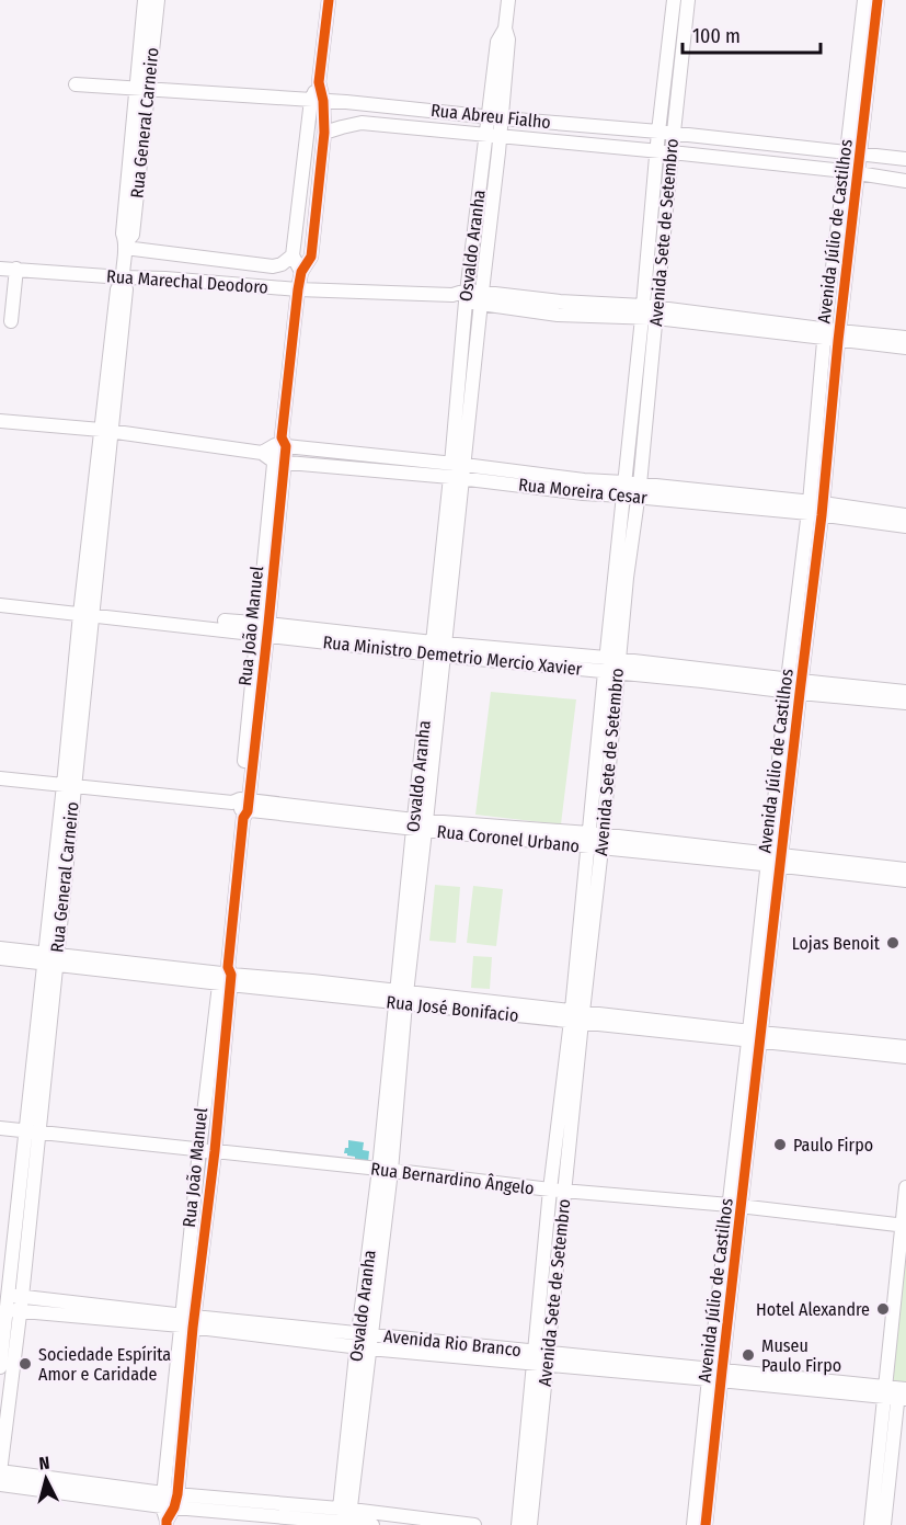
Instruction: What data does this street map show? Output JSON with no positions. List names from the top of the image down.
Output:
{
  "streets": {
    "street": [
      "Rua Abreu Fialho",
      "Rua General Carneiro",
      "Avenida Júlio de Castilhos",
      "Avenida Sete de Setembro",
      "Osvaldo Aranha",
      "Rua Marechal Deodoro",
      "Rua Moreira Cesar",
      "Rua João Manuel",
      "Rua Ministro Demetrio Mercio Xavier",
      "Rua Coronel Urbano",
      "Rua José Bonifacio",
      "Rua Bernardino Ângelo",
      "Avenida Rio Branco"
    ]
  },
  "crossings": [
    ["Rua Abreu Fialho", "Rua General Carneiro"],
    ["Rua Abreu Fialho", "Avenida Júlio de Castilhos"],
    ["Rua Abreu Fialho", "Avenida Sete de Setembro"],
    ["Rua Abreu Fialho", "Osvaldo Aranha"],
    ["Rua Abreu Fialho", "Rua João Manuel"],
    ["Rua General Carneiro", "Rua Marechal Deodoro"],
    ["Rua General Carneiro", "Rua Ministro Demetrio Mercio Xavier"],
    ["Rua General Carneiro", "Rua Coronel Urbano"],
    ["Rua General Carneiro", "Rua José Bonifacio"],
    ["Rua General Carneiro", "Rua Bernardino Ângelo"],
    ["Rua General Carneiro", "Avenida Rio Branco"],
    ["Avenida Júlio de Castilhos", "Rua Marechal Deodoro"],
    ["Avenida Júlio de Castilhos", "Rua Moreira Cesar"],
    ["Avenida Júlio de Castilhos", "Rua Ministro Demetrio Mercio Xavier"],
    ["Avenida Júlio de Castilhos", "Rua Coronel Urbano"],
    ["Avenida Júlio de Castilhos", "Rua José Bonifacio"],
    ["Avenida Júlio de Castilhos", "Rua Bernardino Ângelo"],
    ["Avenida Júlio de Castilhos", "Avenida Rio Branco"],
    ["Avenida Sete de Setembro", "Rua Marechal Deodoro"],
    ["Avenida Sete de Setembro", "Rua Moreira Cesar"],
    ["Avenida Sete de Setembro", "Rua Ministro Demetrio Mercio Xavier"],
    ["Avenida Sete de Setembro", "Rua Coronel Urbano"],
    ["Avenida Sete de Setembro", "Rua José Bonifacio"],
    ["Avenida Sete de Setembro", "Rua Bernardino Ângelo"],
    ["Avenida Sete de Setembro", "Avenida Rio Branco"],
    ["Osvaldo Aranha", "Rua Marechal Deodoro"],
    ["Osvaldo Aranha", "Rua Moreira Cesar"],
    ["Osvaldo Aranha", "Rua Ministro Demetrio Mercio Xavier"],
    ["Osvaldo Aranha", "Rua Coronel Urbano"],
    ["Osvaldo Aranha", "Rua José Bonifacio"],
    ["Osvaldo Aranha", "Rua Bernardino Ângelo"],
    ["Osvaldo Aranha", "Avenida Rio Branco"],
    ["Rua Marechal Deodoro", "Rua João Manuel"],
    ["Rua Moreira Cesar", "Rua João Manuel"],
    ["Rua João Manuel", "Rua Ministro Demetrio Mercio Xavier"],
    ["Rua João Manuel", "Rua Coronel Urbano"],
    ["Rua João Manuel", "Rua José Bonifacio"],
    ["Rua João Manuel", "Rua Bernardino Ângelo"],
    ["Rua João Manuel", "Avenida Rio Branco"]
  ],
  "places": [
    "Lojas Benoit",
    "Paulo Firpo",
    "Hotel Alexandre",
    "Museu Paulo Firpo",
    "Sociedade Espírita Amor e Caridade"
  ],
  "scale_bar": "100 m",
  "north": "top"
}
